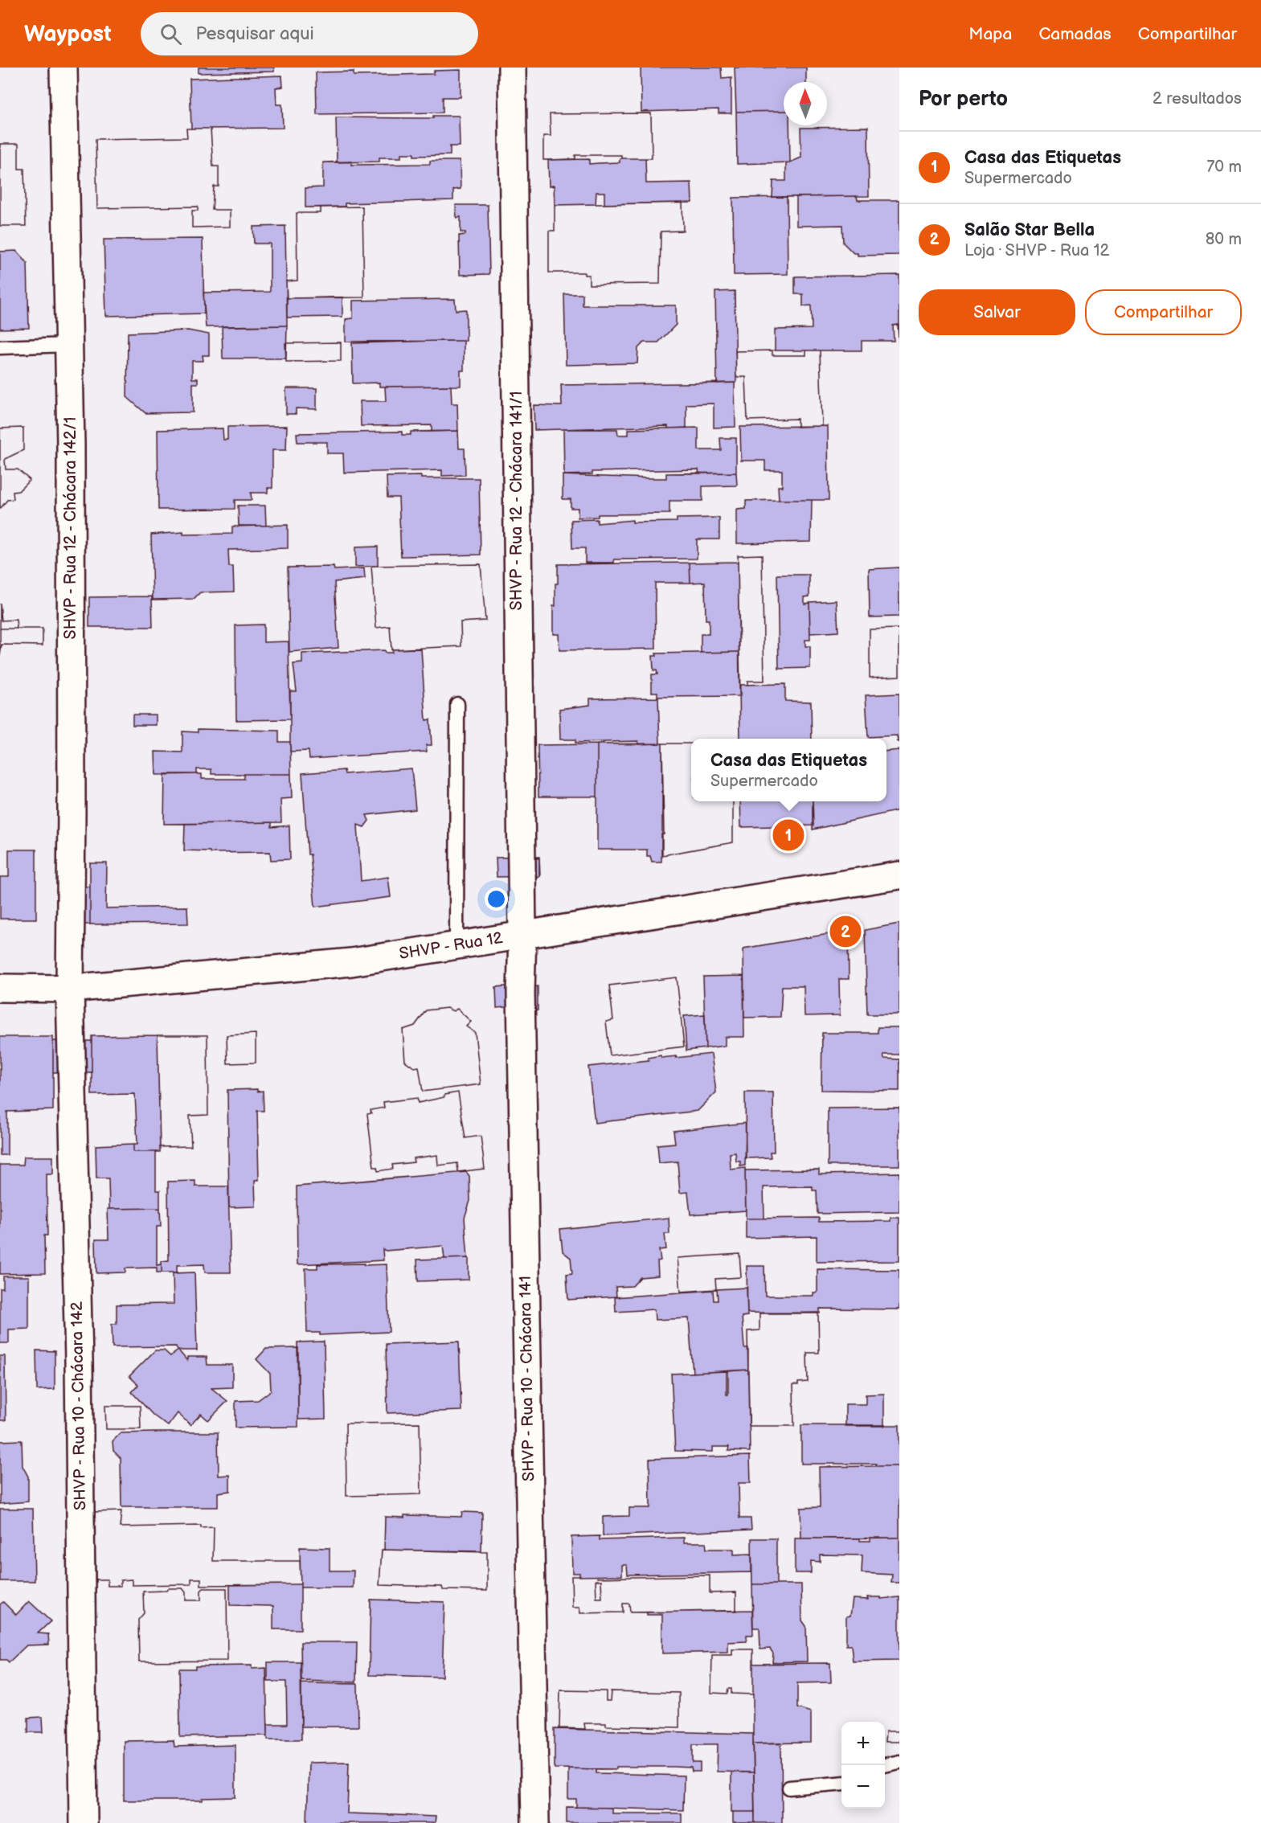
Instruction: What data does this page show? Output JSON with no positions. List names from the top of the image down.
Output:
{
  "streets": {
    "street": [
      "SHVP - Rua 12 - Chácara 141/1",
      "SHVP - Rua 12 - Chácara 142/1",
      "SHVP - Rua 12",
      "SHVP - Rua 10 - Chácara 141",
      "SHVP - Rua 10 - Chácara 142"
    ]
  },
  "crossings": [
    ["SHVP - Rua 12 - Chácara 141/1", "SHVP - Rua 12"],
    ["SHVP - Rua 12 - Chácara 141/1", "SHVP - Rua 10 - Chácara 141"],
    ["SHVP - Rua 12 - Chácara 142/1", "SHVP - Rua 12"],
    ["SHVP - Rua 12 - Chácara 142/1", "SHVP - Rua 10 - Chácara 142"],
    ["SHVP - Rua 12", "SHVP - Rua 10 - Chácara 141"],
    ["SHVP - Rua 12", "SHVP - Rua 10 - Chácara 142"]
  ],
  "north": "top",
  "page": {
    "header": "Waypost",
    "search": "Pesquisar aqui",
    "nav": ["Mapa", "Camadas", "Compartilhar"],
    "heading": ["Por perto", "2 resultados"],
    "list": [
      {
        "mark": "1",
        "name": "Casa das Etiquetas",
        "note": "Supermercado",
        "value": "70 m"
      },
      {
        "mark": "2",
        "name": "Salão Star Bella",
        "note": "Loja · SHVP - Rua 12",
        "value": "80 m"
      }
    ],
    "buttons": ["Salvar", "Compartilhar"],
    "popup": ["Casa das Etiquetas", "Supermercado"],
    "pins": ["1", "2"],
    "map_buttons": ["+", "−"]
  }
}
